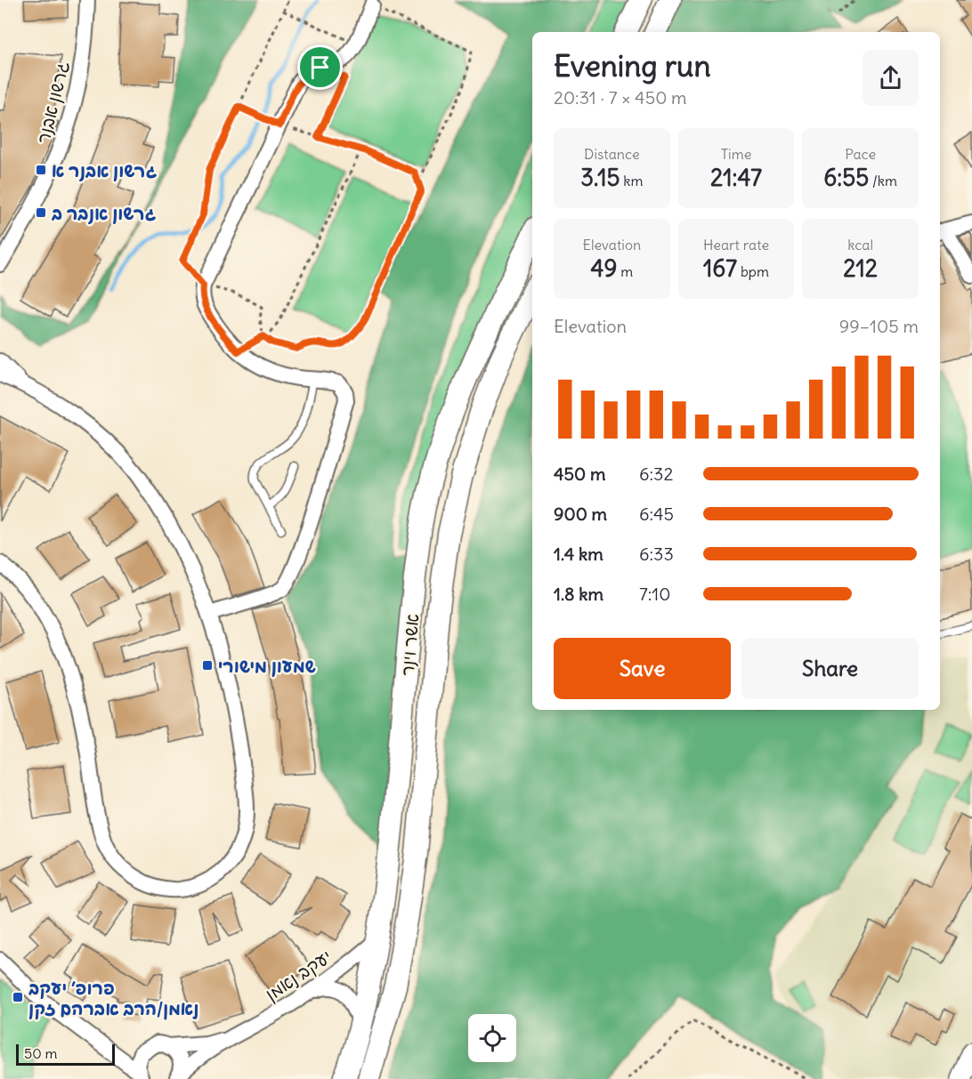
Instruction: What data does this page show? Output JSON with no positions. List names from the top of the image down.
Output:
{
  "streets": {
    "main road": ["אשר וינר"],
    "street": ["גרשון אבנר", "יעקב נאמן"]
  },
  "crossings": [
    ["אשר וינר", "יעקב נאמן"]
  ],
  "places": {
    "transit": [
      "גרשון אבנר א",
      "גרשון אנבר ב",
      "שמעון מישורי",
      "פרופ׳ יעקב נאמן/הרב אברהם זקן"
    ]
  },
  "scale_bar": "50 m",
  "page": {
    "heading": ["Evening run", "20:31 · 7 × 450 m"],
    "stats": [
      ["Distance", "3.15 km"],
      ["Time", "21:47"],
      ["Pace", "6:55 /km"],
      ["Elevation", "49 m"],
      ["Heart rate", "167 bpm"],
      ["kcal", "212"]
    ],
    "chart": ["Elevation", "99–105 m"],
    "list": [
      {
        "name": "450 m",
        "note": "6:32"
      },
      {
        "name": "900 m",
        "note": "6:45"
      },
      {
        "name": "1.4 km",
        "note": "6:33"
      },
      {
        "name": "1.8 km",
        "note": "7:10"
      }
    ],
    "buttons": ["Save", "Share"],
    "scale": "50 m"
  }
}
